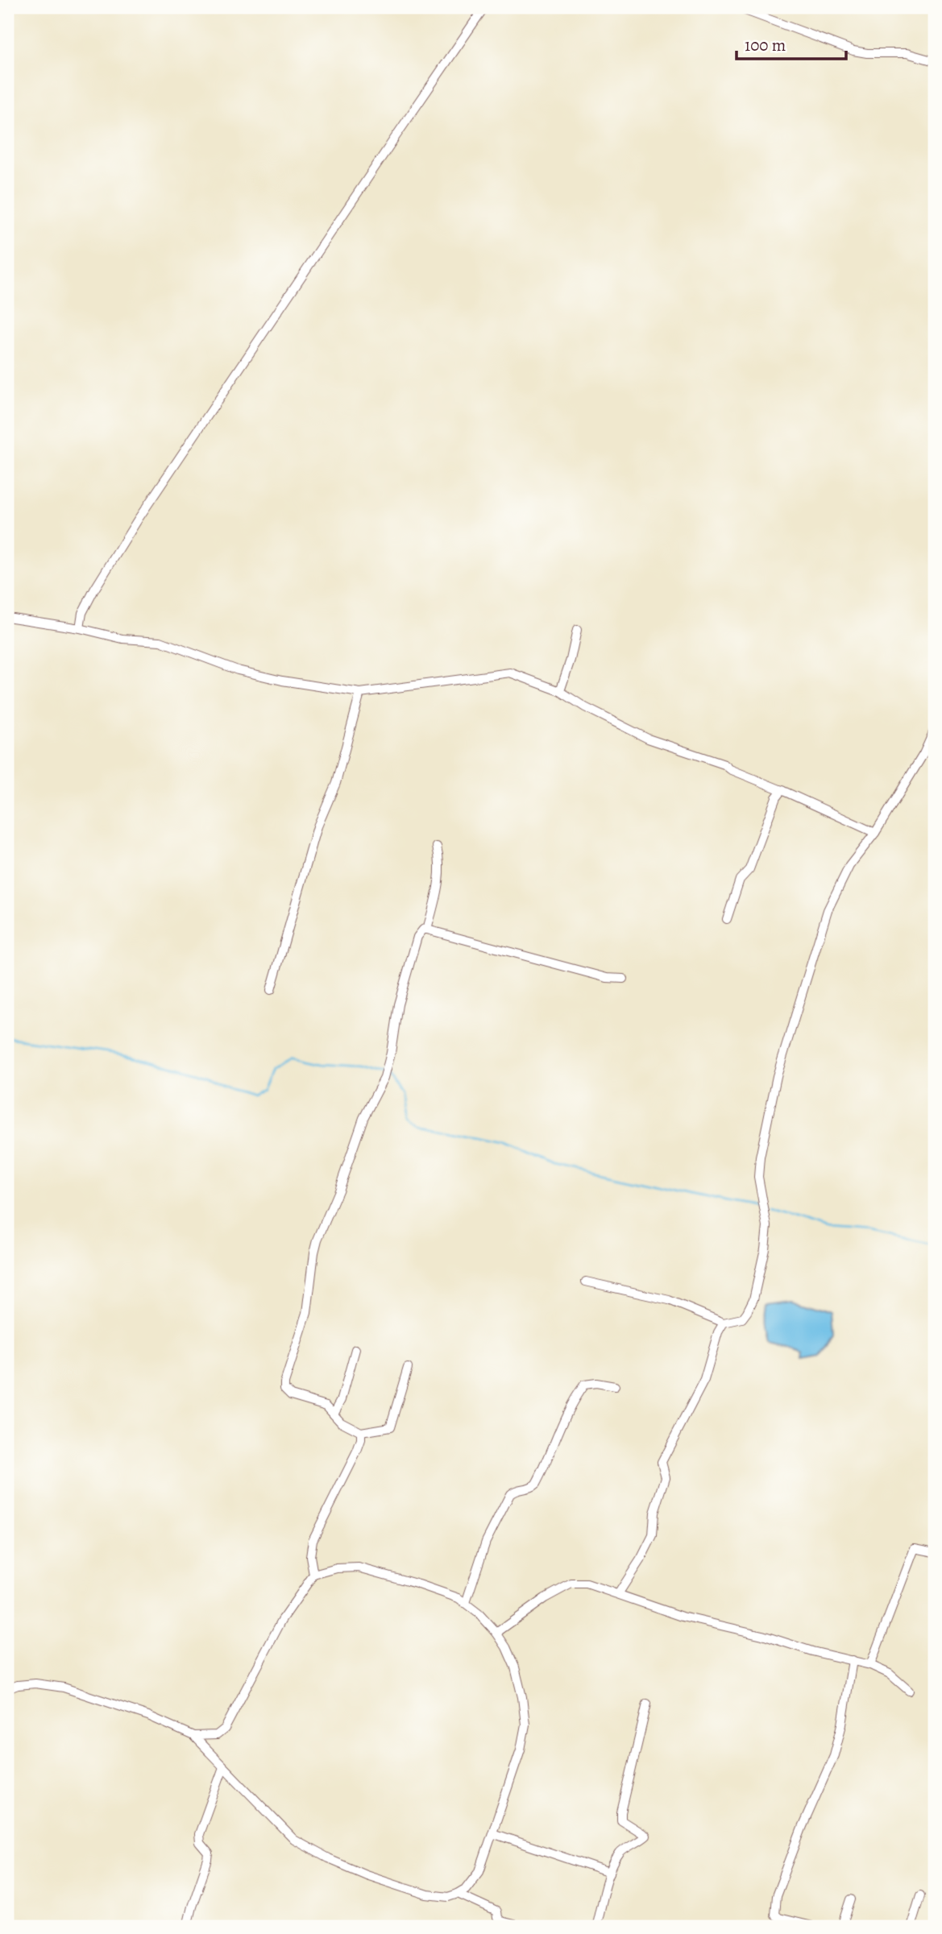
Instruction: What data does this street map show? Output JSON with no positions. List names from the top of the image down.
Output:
{
  "scale_bar": "100 m"
}
